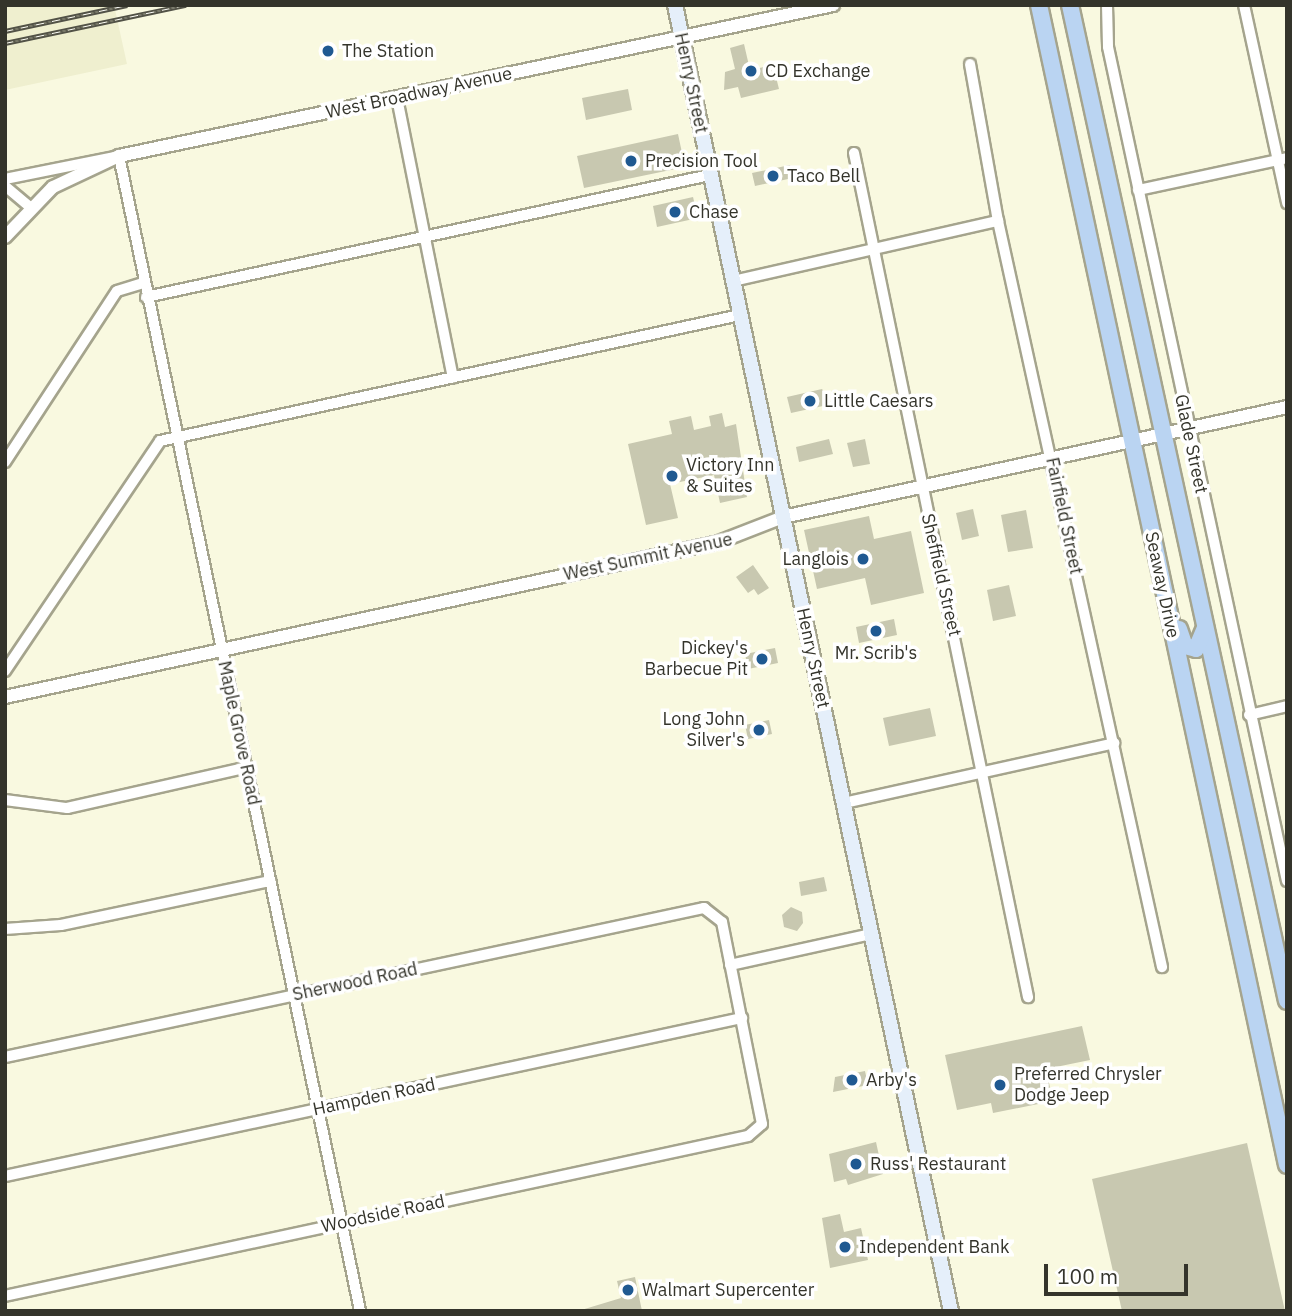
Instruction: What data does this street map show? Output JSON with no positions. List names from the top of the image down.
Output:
{
  "streets": {
    "highway": ["Seaway Drive"],
    "main road": ["Henry Street"],
    "street": [
      "West Broadway Avenue",
      "Glade Street",
      "Fairfield Street",
      "West Summit Avenue",
      "Sheffield Street",
      "Maple Grove Road",
      "Sherwood Road",
      "Hampden Road",
      "Woodside Road"
    ]
  },
  "crossings": [
    ["Henry Street", "West Broadway Avenue"],
    ["Henry Street", "West Summit Avenue"],
    ["West Broadway Avenue", "Maple Grove Road"],
    ["Glade Street", "West Summit Avenue"],
    ["Fairfield Street", "West Summit Avenue"],
    ["West Summit Avenue", "Sheffield Street"],
    ["West Summit Avenue", "Seaway Drive"],
    ["West Summit Avenue", "Maple Grove Road"],
    ["Maple Grove Road", "Sherwood Road"],
    ["Maple Grove Road", "Hampden Road"],
    ["Maple Grove Road", "Woodside Road"],
    ["Hampden Road", "Woodside Road"]
  ],
  "places": [
    "The Station",
    "CD Exchange",
    "Precision Tool",
    "Taco Bell",
    "Chase",
    "Little Caesars",
    "Victory Inn & Suites",
    "Langlois",
    "Mr. Scrib's",
    "Dickey's Barbecue Pit",
    "Long John Silver's",
    "Arby's",
    "Preferred Chrysler Dodge Jeep",
    "Russ' Restaurant",
    "Independent Bank",
    "Walmart Supercenter"
  ],
  "scale_bar": "100 m"
}
